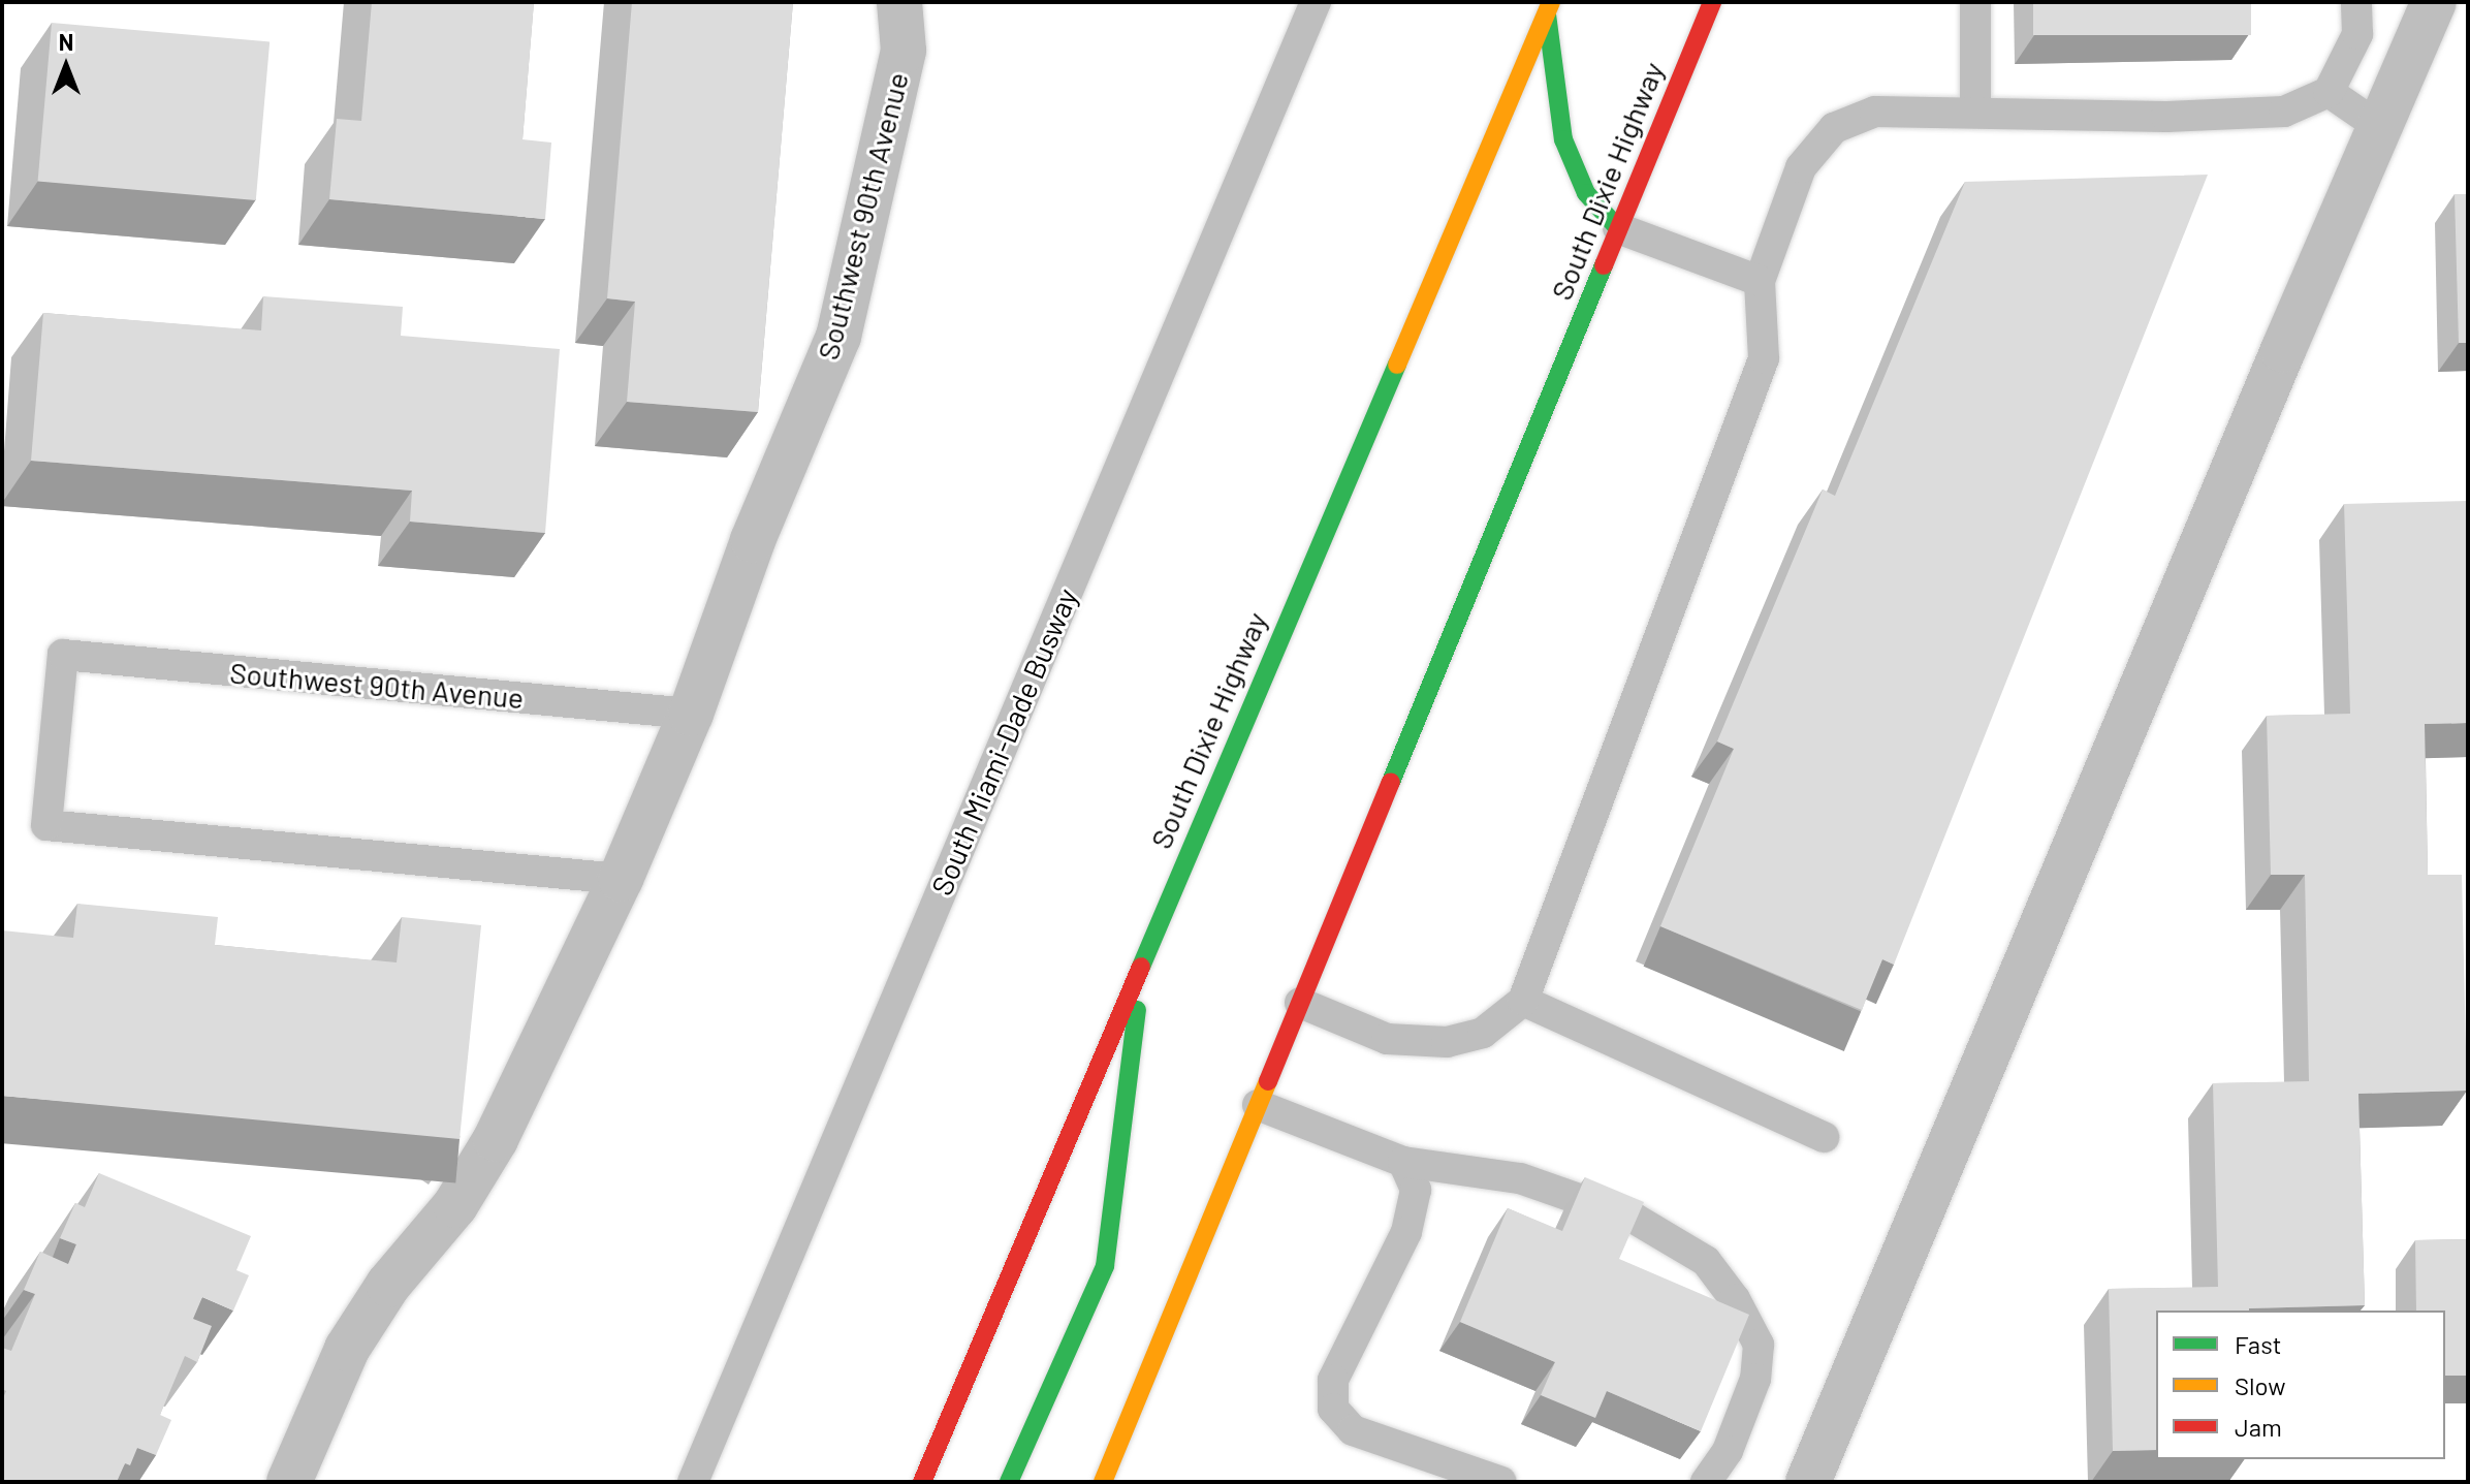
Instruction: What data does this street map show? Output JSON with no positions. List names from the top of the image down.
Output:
{
  "streets": {
    "highway": ["South Dixie Highway"],
    "street": ["Southwest 90th Avenue"],
    "lane": ["South Miami-Dade Busway"]
  },
  "legend": ["Fast", "Slow", "Jam"],
  "north": "top"
}
